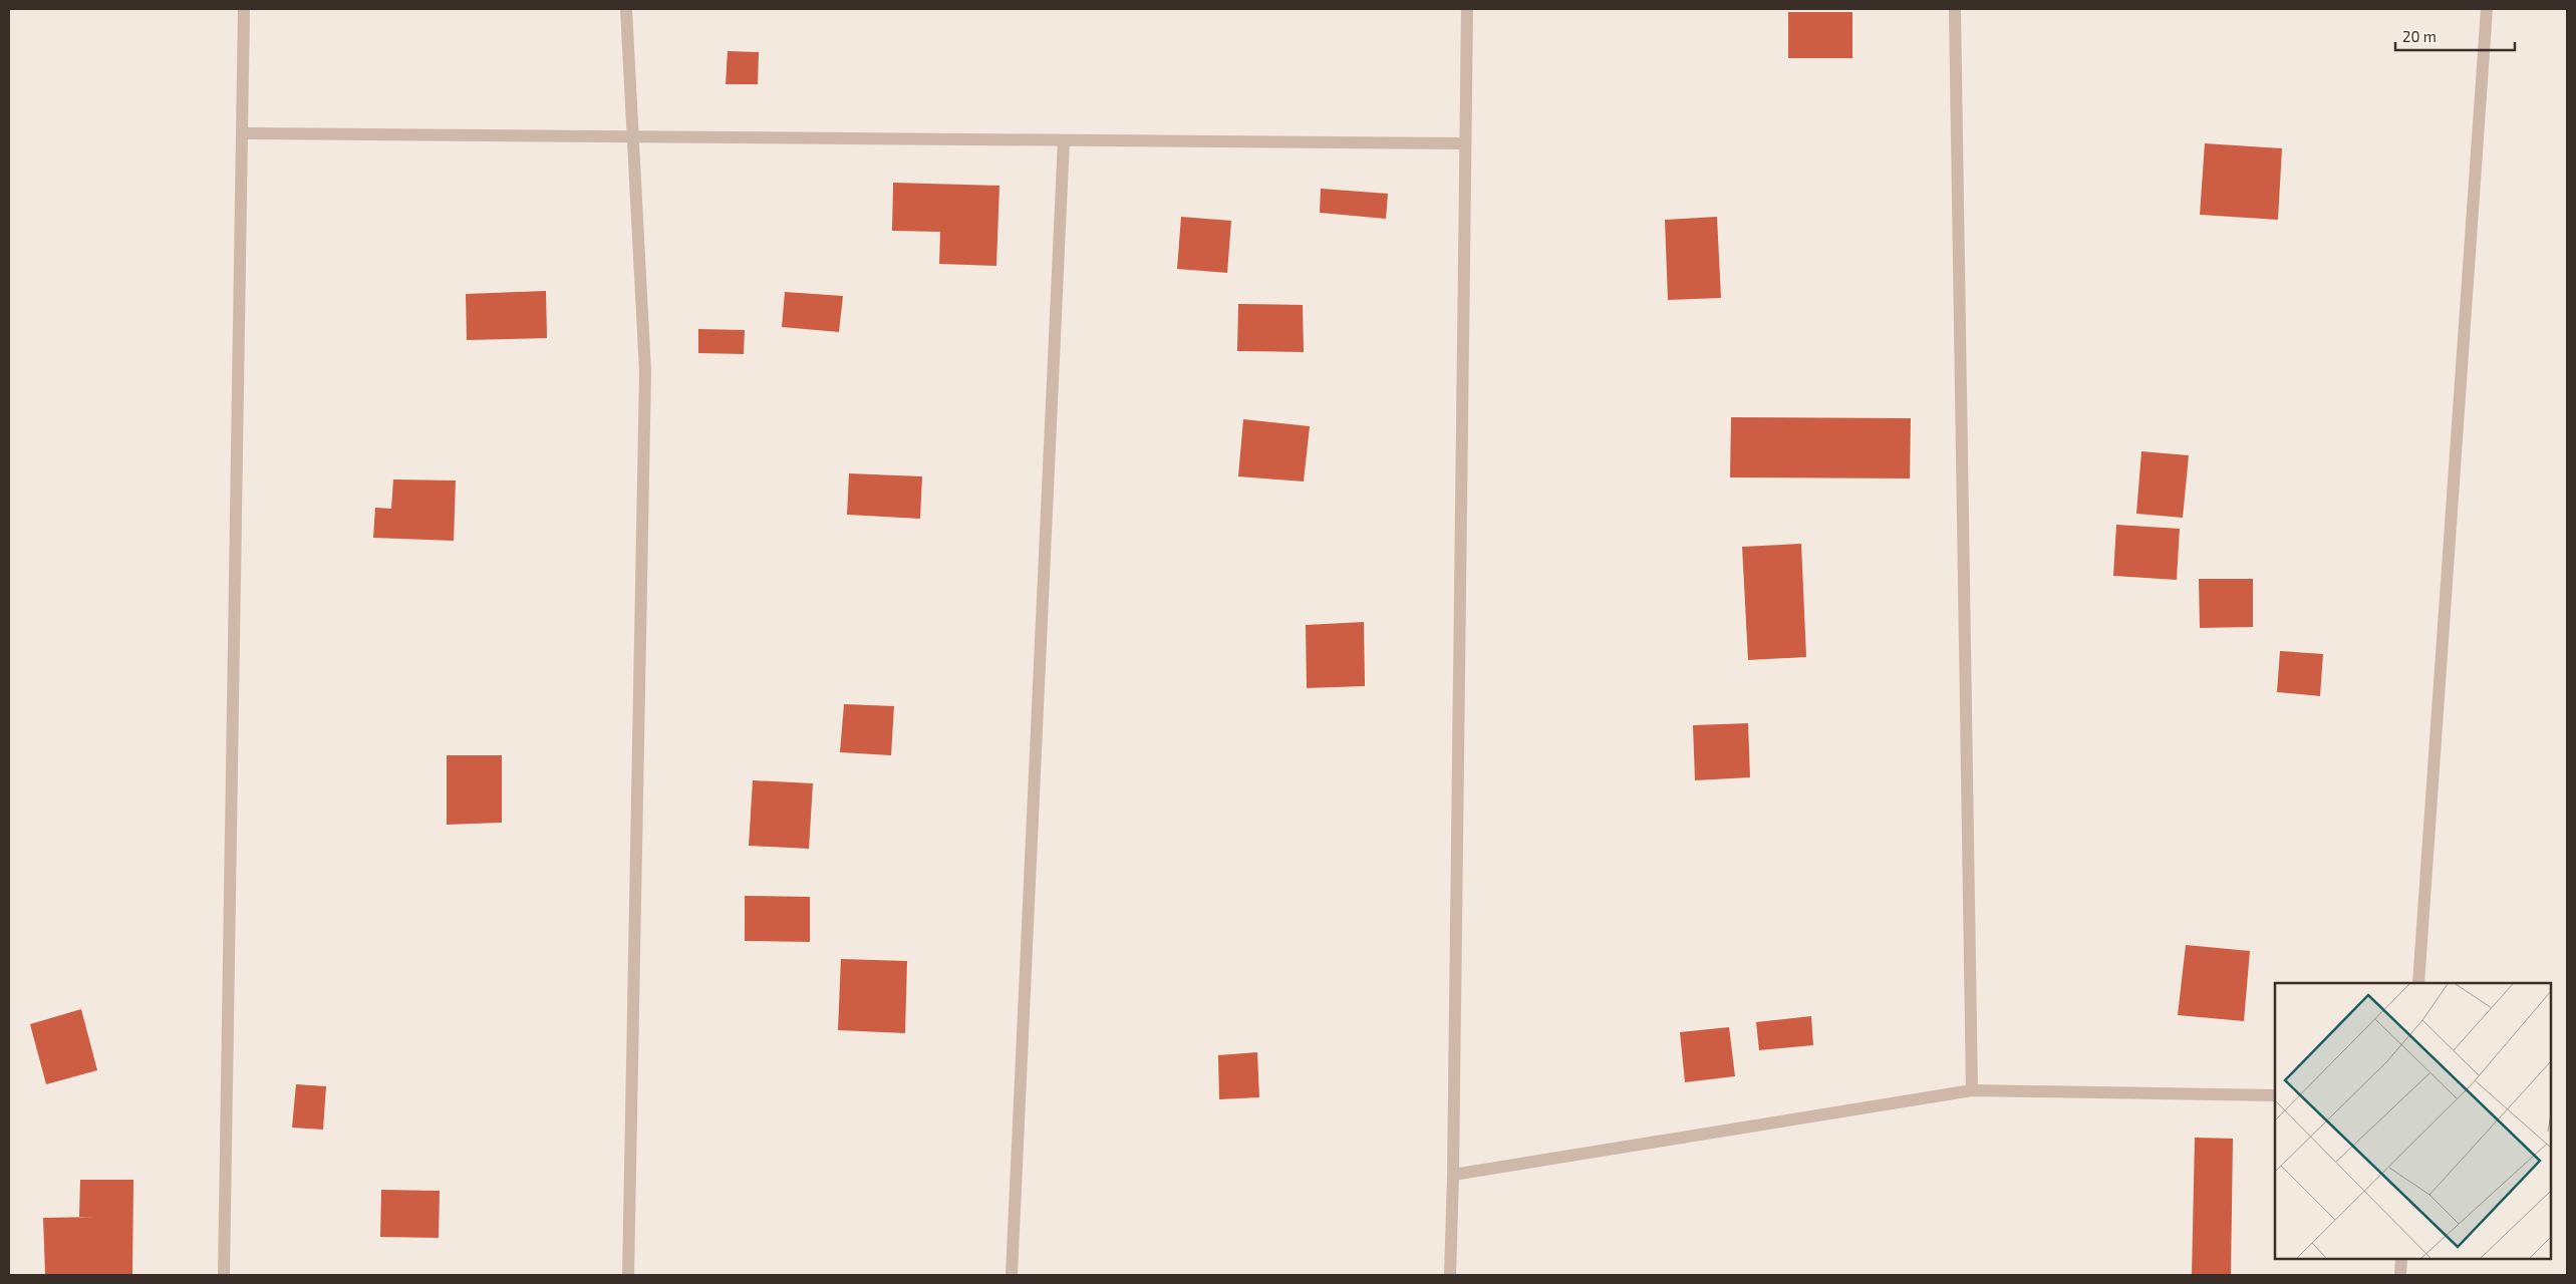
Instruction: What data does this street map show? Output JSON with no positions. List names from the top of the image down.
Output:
{
  "scale_bar": "20 m"
}
